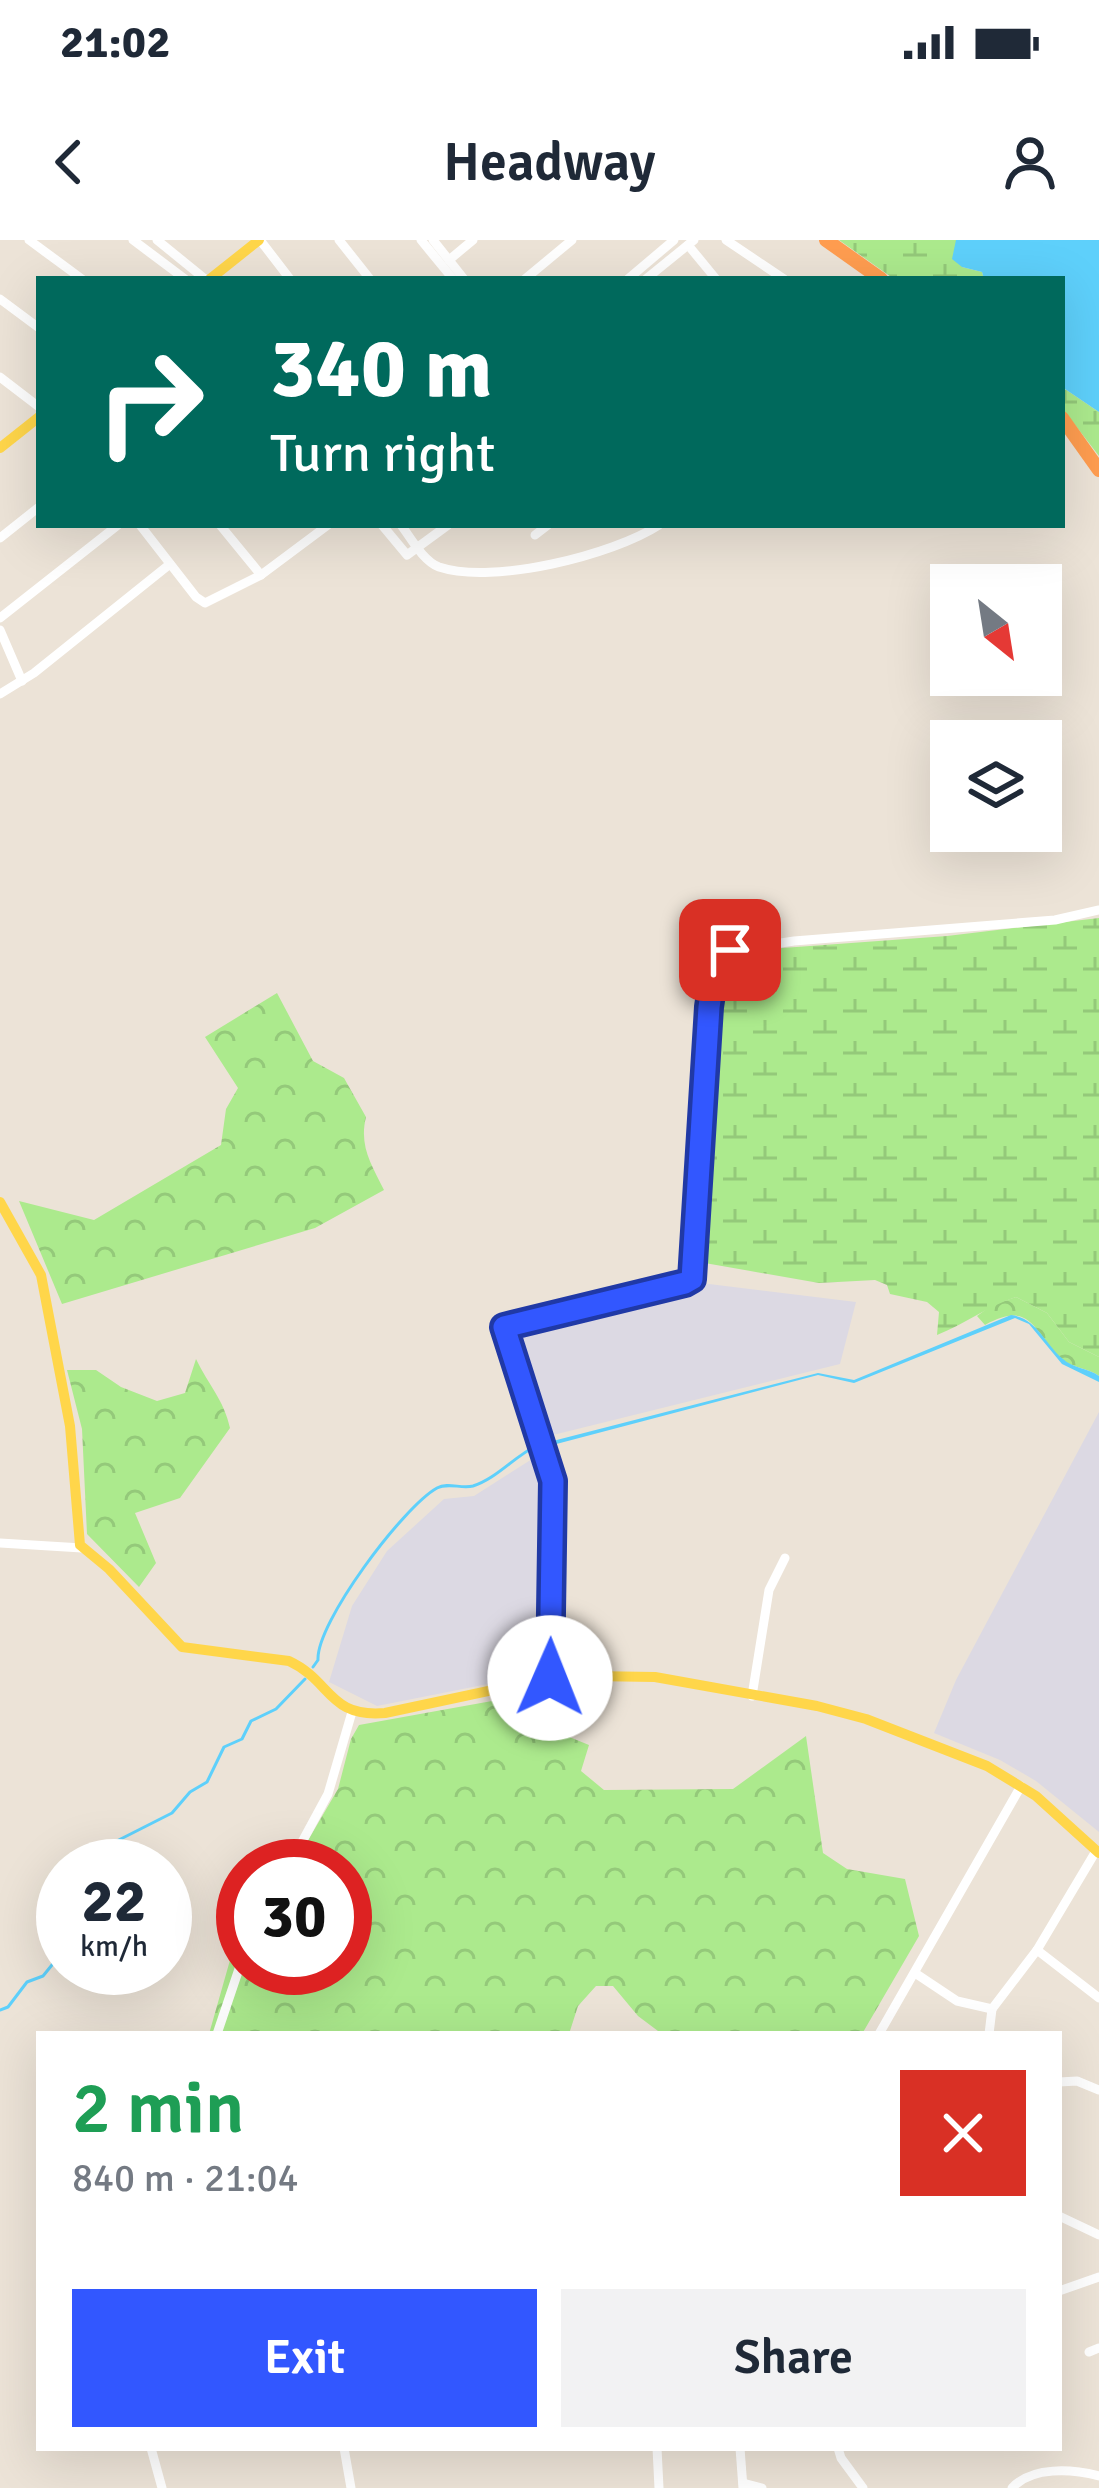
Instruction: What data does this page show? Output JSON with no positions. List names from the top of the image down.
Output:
{
  "north": "bottom right",
  "page": {
    "status": "21:02",
    "header": "Headway",
    "turn": ["340 m", "Turn right"],
    "speed": "22 km/h",
    "limit": "30",
    "heading": ["2 min", "840 m · 21:04"],
    "buttons": ["Exit", "Share"]
  }
}
